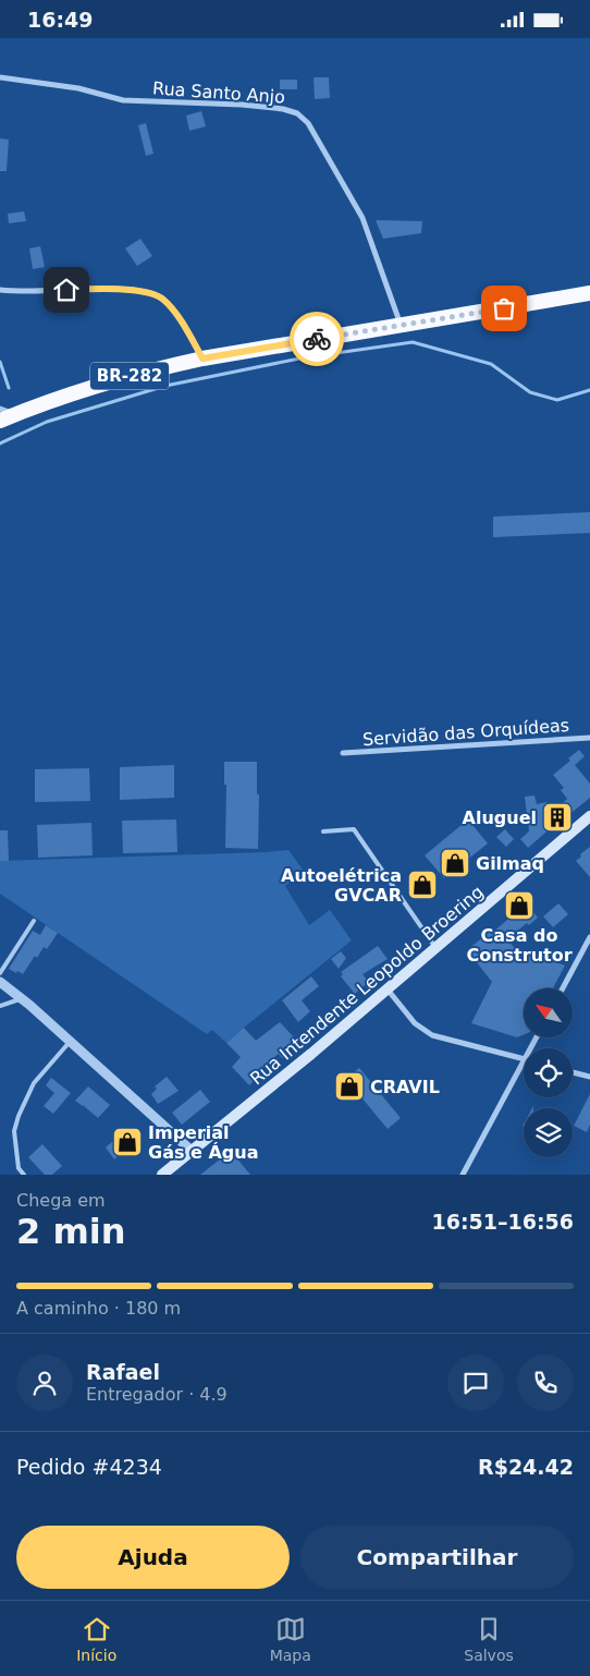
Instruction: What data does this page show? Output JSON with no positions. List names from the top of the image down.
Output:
{
  "streets": {
    "highway": ["BR-282"],
    "main road": ["Rua Intendente Leopoldo Broering"],
    "street": ["Rua Santo Anjo", "Servidão das Orquídeas"]
  },
  "crossings": [
    ["Rua Santo Anjo", "BR-282"]
  ],
  "places": {
    "building": ["Aluguel"],
    "shop": [
      "Gilmaq",
      "Autoelétrica GVCAR",
      "Casa do Construtor",
      "CRAVIL",
      "Imperial Gás e Água"
    ]
  },
  "north": "top left",
  "page": {
    "status": "16:49",
    "heading": ["2 min", "Chega em", "16:51–16:56"],
    "panel": [
      "Rafael",
      "Entregador · 4.9",
      "Pedido #4234",
      "R$24.42"
    ],
    "bar": "A caminho · 180 m",
    "buttons": ["Ajuda", "Compartilhar"],
    "tabs": ["Início", "Mapa", "Salvos"]
  }
}
